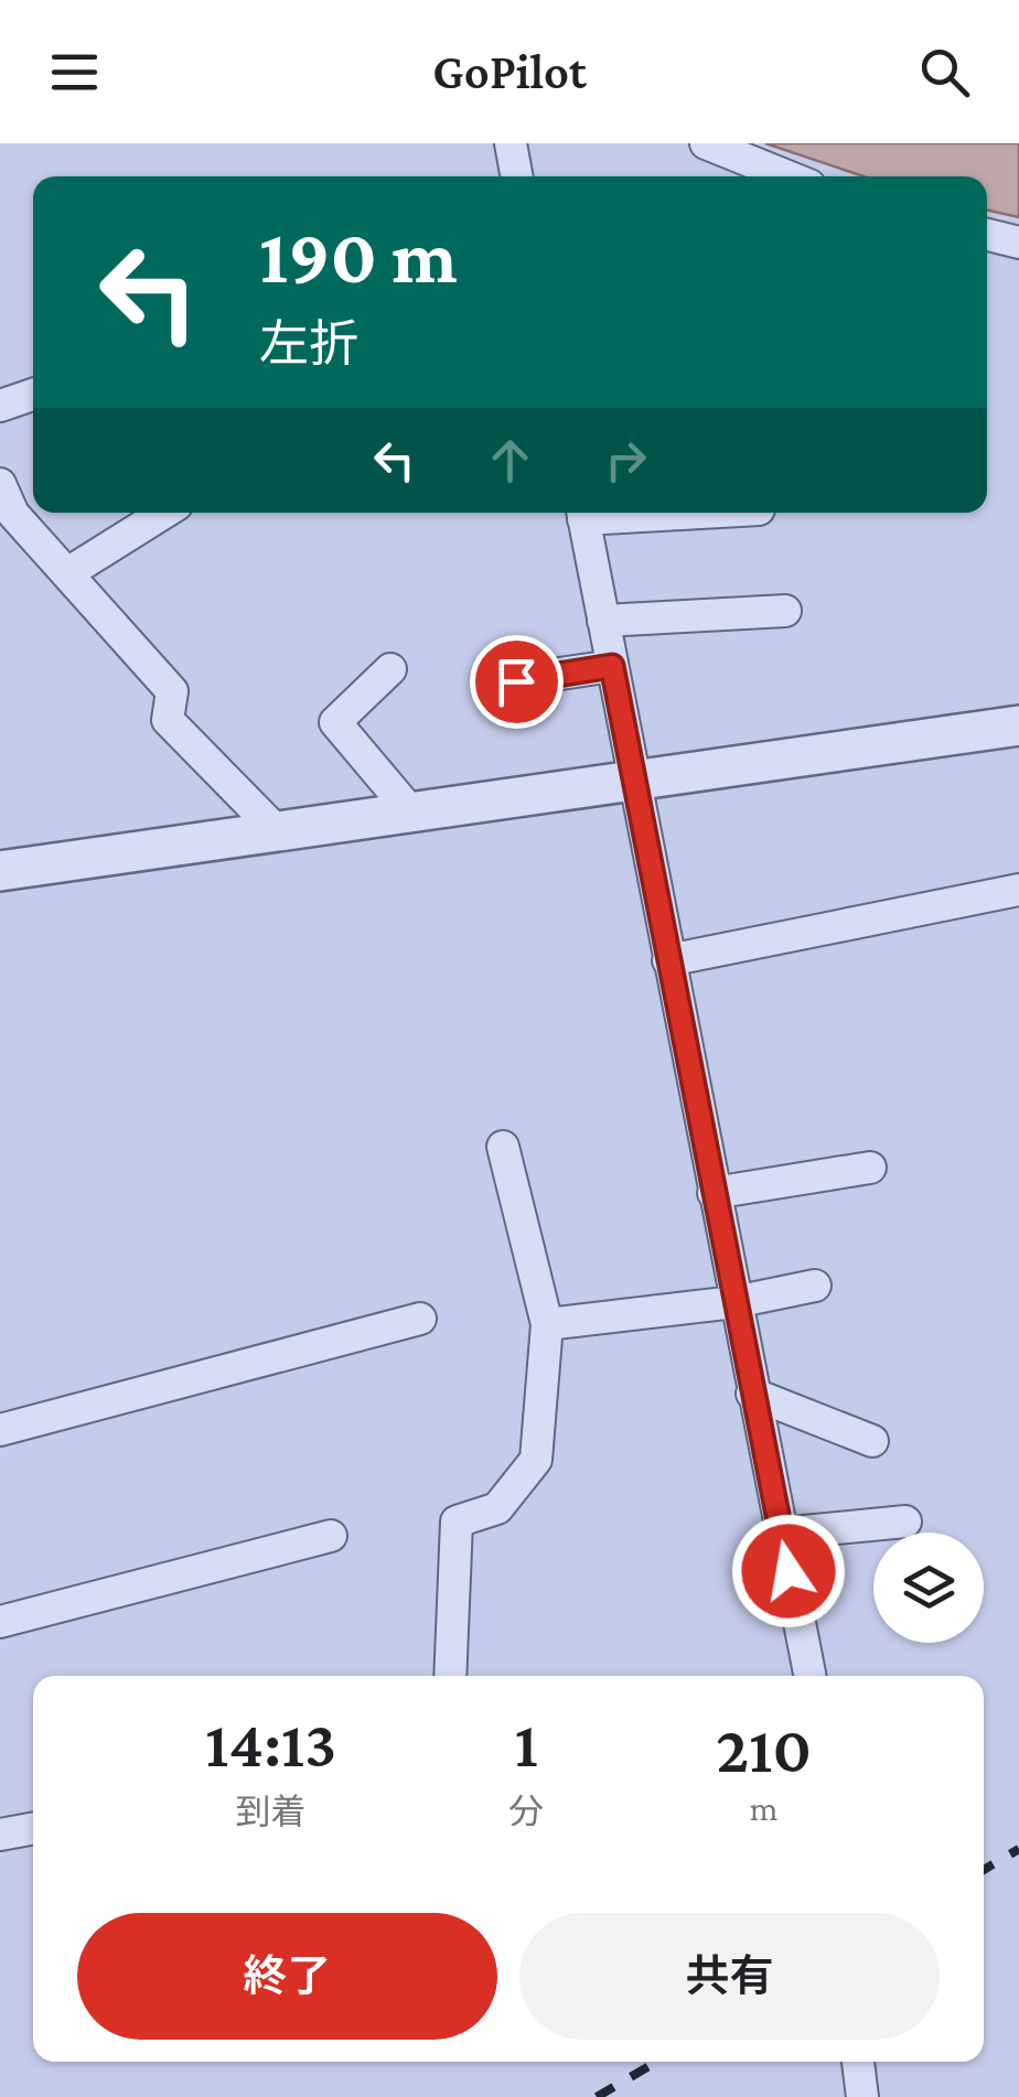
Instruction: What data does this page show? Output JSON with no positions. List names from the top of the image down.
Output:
{
  "page": {
    "header": "GoPilot",
    "turn": ["190 m", "左折"],
    "eta": [
      "14:13",
      "到着",
      "1",
      "分",
      "210",
      "m"
    ],
    "buttons": ["終了", "共有"]
  }
}
